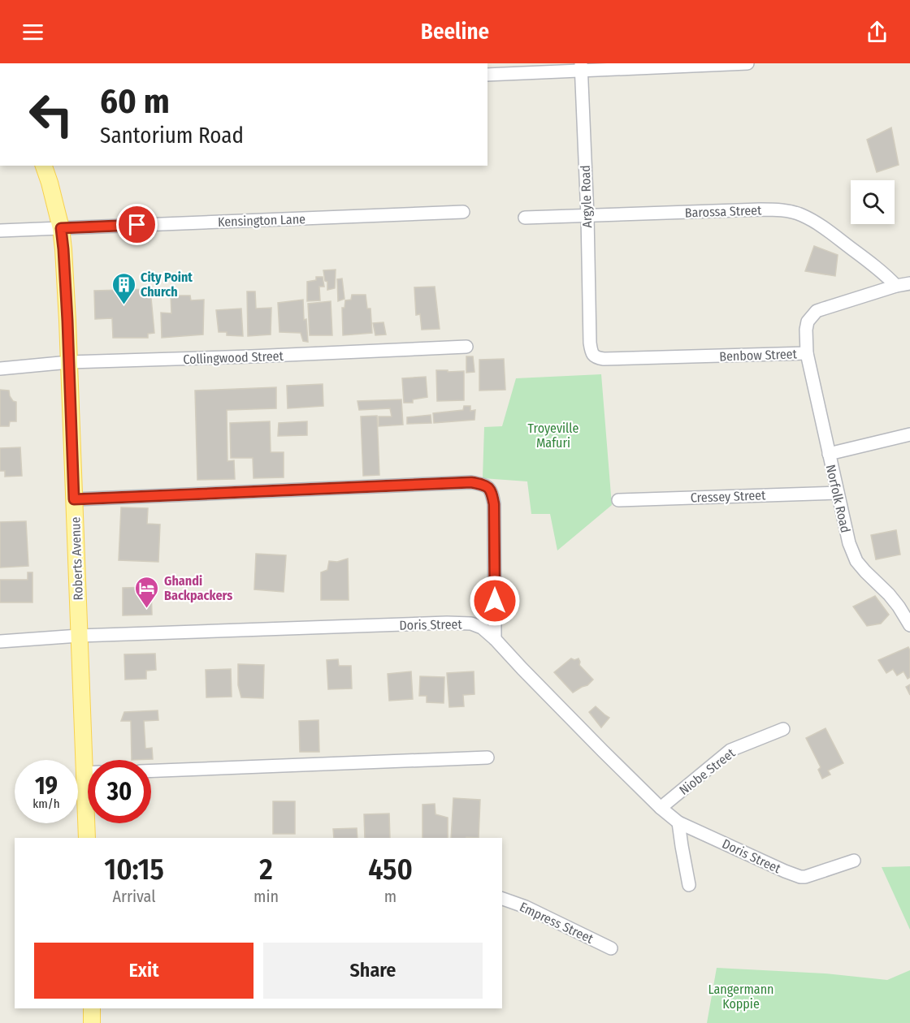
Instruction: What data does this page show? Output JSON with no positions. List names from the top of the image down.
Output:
{
  "streets": {
    "main road": ["Roberts Avenue"],
    "street": [
      "Argyle Road",
      "Barossa Street",
      "Kensington Lane",
      "Benbow Street",
      "Collingwood Street",
      "Cressey Street",
      "Norfolk Road",
      "Doris Street",
      "Niobe Street",
      "Empress Street"
    ]
  },
  "crossings": [
    ["Argyle Road", "Barossa Street"],
    ["Argyle Road", "Benbow Street"],
    ["Barossa Street", "Benbow Street"],
    ["Kensington Lane", "Roberts Avenue"],
    ["Benbow Street", "Norfolk Road"],
    ["Collingwood Street", "Roberts Avenue"],
    ["Cressey Street", "Norfolk Road"],
    ["Roberts Avenue", "Doris Street"],
    ["Doris Street", "Niobe Street"]
  ],
  "parks": ["Troyeville Mafuri", "Langermann Koppie"],
  "places": {
    "building": ["City Point Church"],
    "hotel": ["Ghandi Backpackers"]
  },
  "page": {
    "header": "Beeline",
    "turn": ["60 m", "Santorium Road"],
    "speed": "19 km/h",
    "limit": "30",
    "eta": [
      "10:15",
      "Arrival",
      "2",
      "min",
      "450",
      "m"
    ],
    "buttons": ["Exit", "Share"]
  }
}
